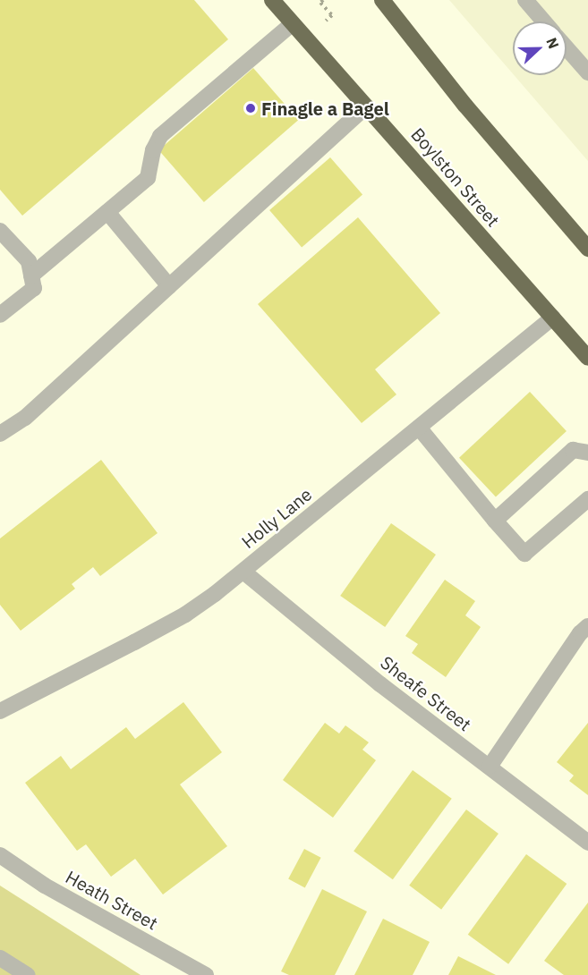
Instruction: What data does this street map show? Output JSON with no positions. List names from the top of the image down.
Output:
{
  "streets": {
    "highway": ["Boylston Street"],
    "street": ["Holly Lane", "Sheafe Street", "Heath Street"]
  },
  "crossings": [
    ["Boylston Street", "Holly Lane"],
    ["Holly Lane", "Sheafe Street"]
  ],
  "places": ["Finagle a Bagel"],
  "north": "right"
}
